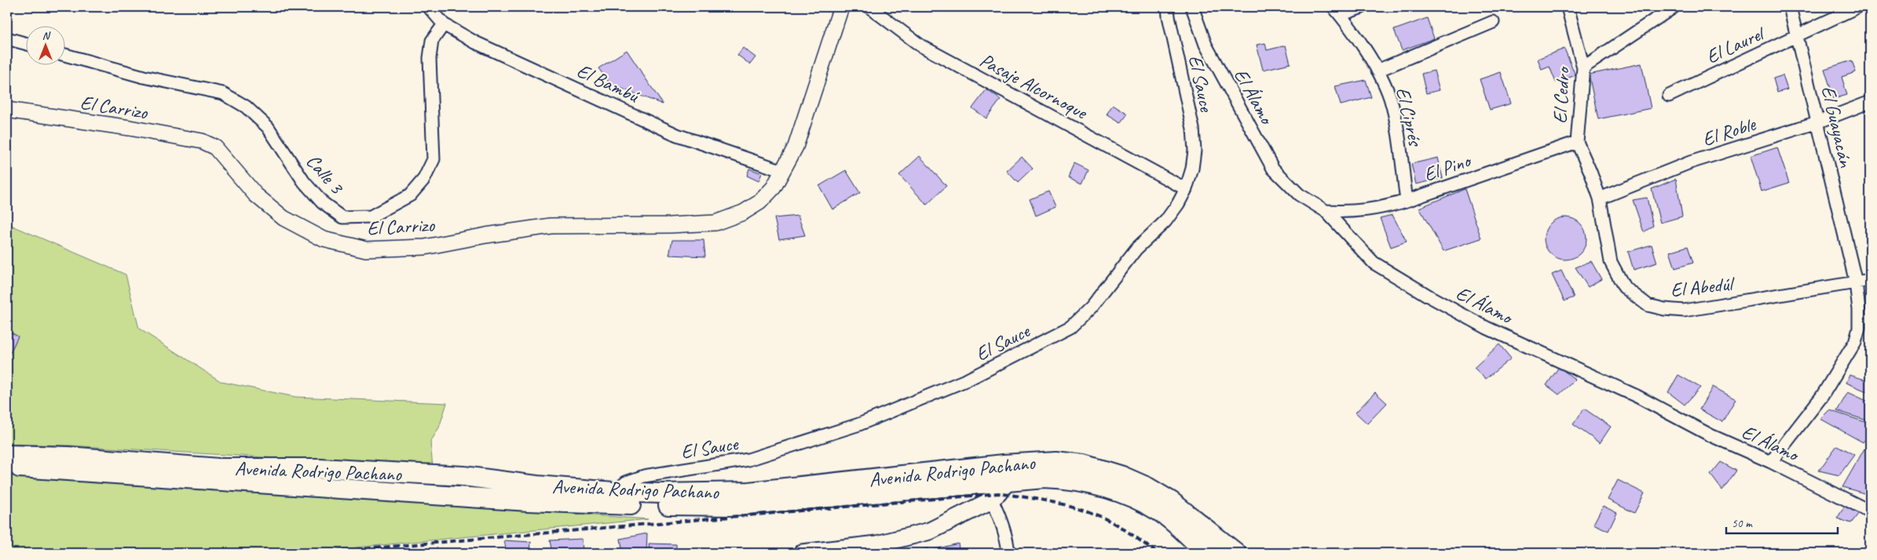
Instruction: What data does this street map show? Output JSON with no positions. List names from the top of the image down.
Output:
{
  "streets": {
    "main road": ["Avenida Rodrigo Pachano"],
    "street": [
      "El Laurel",
      "El Bambú",
      "El Sauce",
      "Pasaje Alcornoque",
      "El Álamo",
      "El Cedro",
      "El Carrizo",
      "El Ciprés",
      "El Guayacán",
      "El Roble",
      "El Pino",
      "Calle 3",
      "El Abedúl"
    ]
  },
  "crossings": [
    ["El Laurel", "El Guayacán"],
    ["El Bambú", "El Carrizo"],
    ["El Bambú", "Calle 3"],
    ["El Sauce", "Pasaje Alcornoque"],
    ["El Sauce", "Avenida Rodrigo Pachano"],
    ["El Álamo", "El Guayacán"],
    ["El Álamo", "El Pino"],
    ["El Cedro", "El Pino"],
    ["El Cedro", "El Abedúl"],
    ["El Ciprés", "El Pino"],
    ["El Guayacán", "El Roble"],
    ["El Guayacán", "El Abedúl"],
    ["El Roble", "El Abedúl"],
    ["El Pino", "El Abedúl"]
  ],
  "scale_bar": "50 m",
  "north": "top"
}
